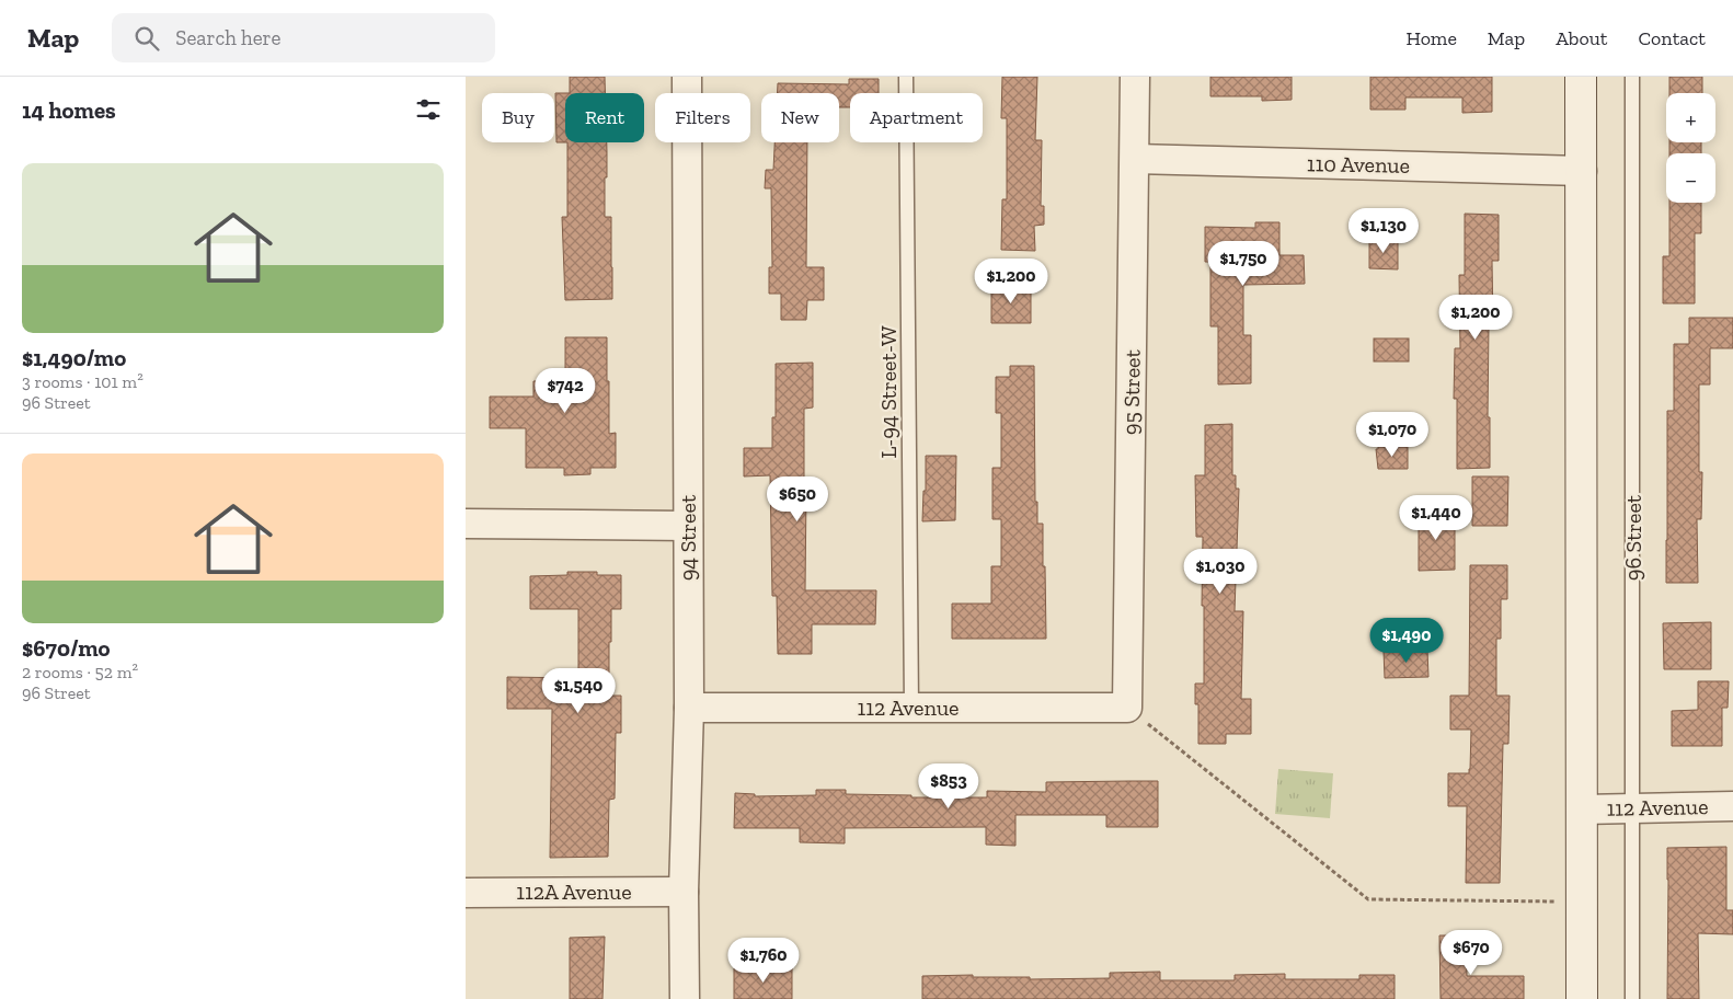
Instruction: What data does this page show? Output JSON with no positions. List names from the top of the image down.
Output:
{
  "streets": {
    "street": [
      "110 Avenue",
      "95 Street",
      "94 Street",
      "112 Avenue",
      "112A Avenue"
    ],
    "lane": ["L-94 Street-W", "96 Street"]
  },
  "crossings": [
    ["110 Avenue", "95 Street"],
    ["L-94 Street-W", "112 Avenue"],
    ["95 Street", "112 Avenue"],
    ["94 Street", "112 Avenue"],
    ["94 Street", "112A Avenue"],
    ["96 Street", "112 Avenue"]
  ],
  "page": {
    "header": "Map",
    "search": "Search here",
    "nav": [
      "Home",
      "Map",
      "About",
      "Contact"
    ],
    "heading": "14 homes",
    "map_buttons": ["+", "−"],
    "chip": [
      "Buy",
      "Rent",
      "Filters",
      "New",
      "Apartment"
    ],
    "list": [
      {
        "name": "$1,490/mo",
        "note": "3 rooms · 101 m² · 96 Street"
      },
      {
        "name": "$670/mo",
        "note": "2 rooms · 52 m² · 96 Street"
      }
    ],
    "price": [
      "$1,130",
      "$1,750",
      "$1,200",
      "$1,200",
      "$742",
      "$1,070",
      "$650",
      "$1,440",
      "$1,030",
      "$1,490",
      "$1,540",
      "$853",
      "$670",
      "$1,760"
    ]
  }
}
